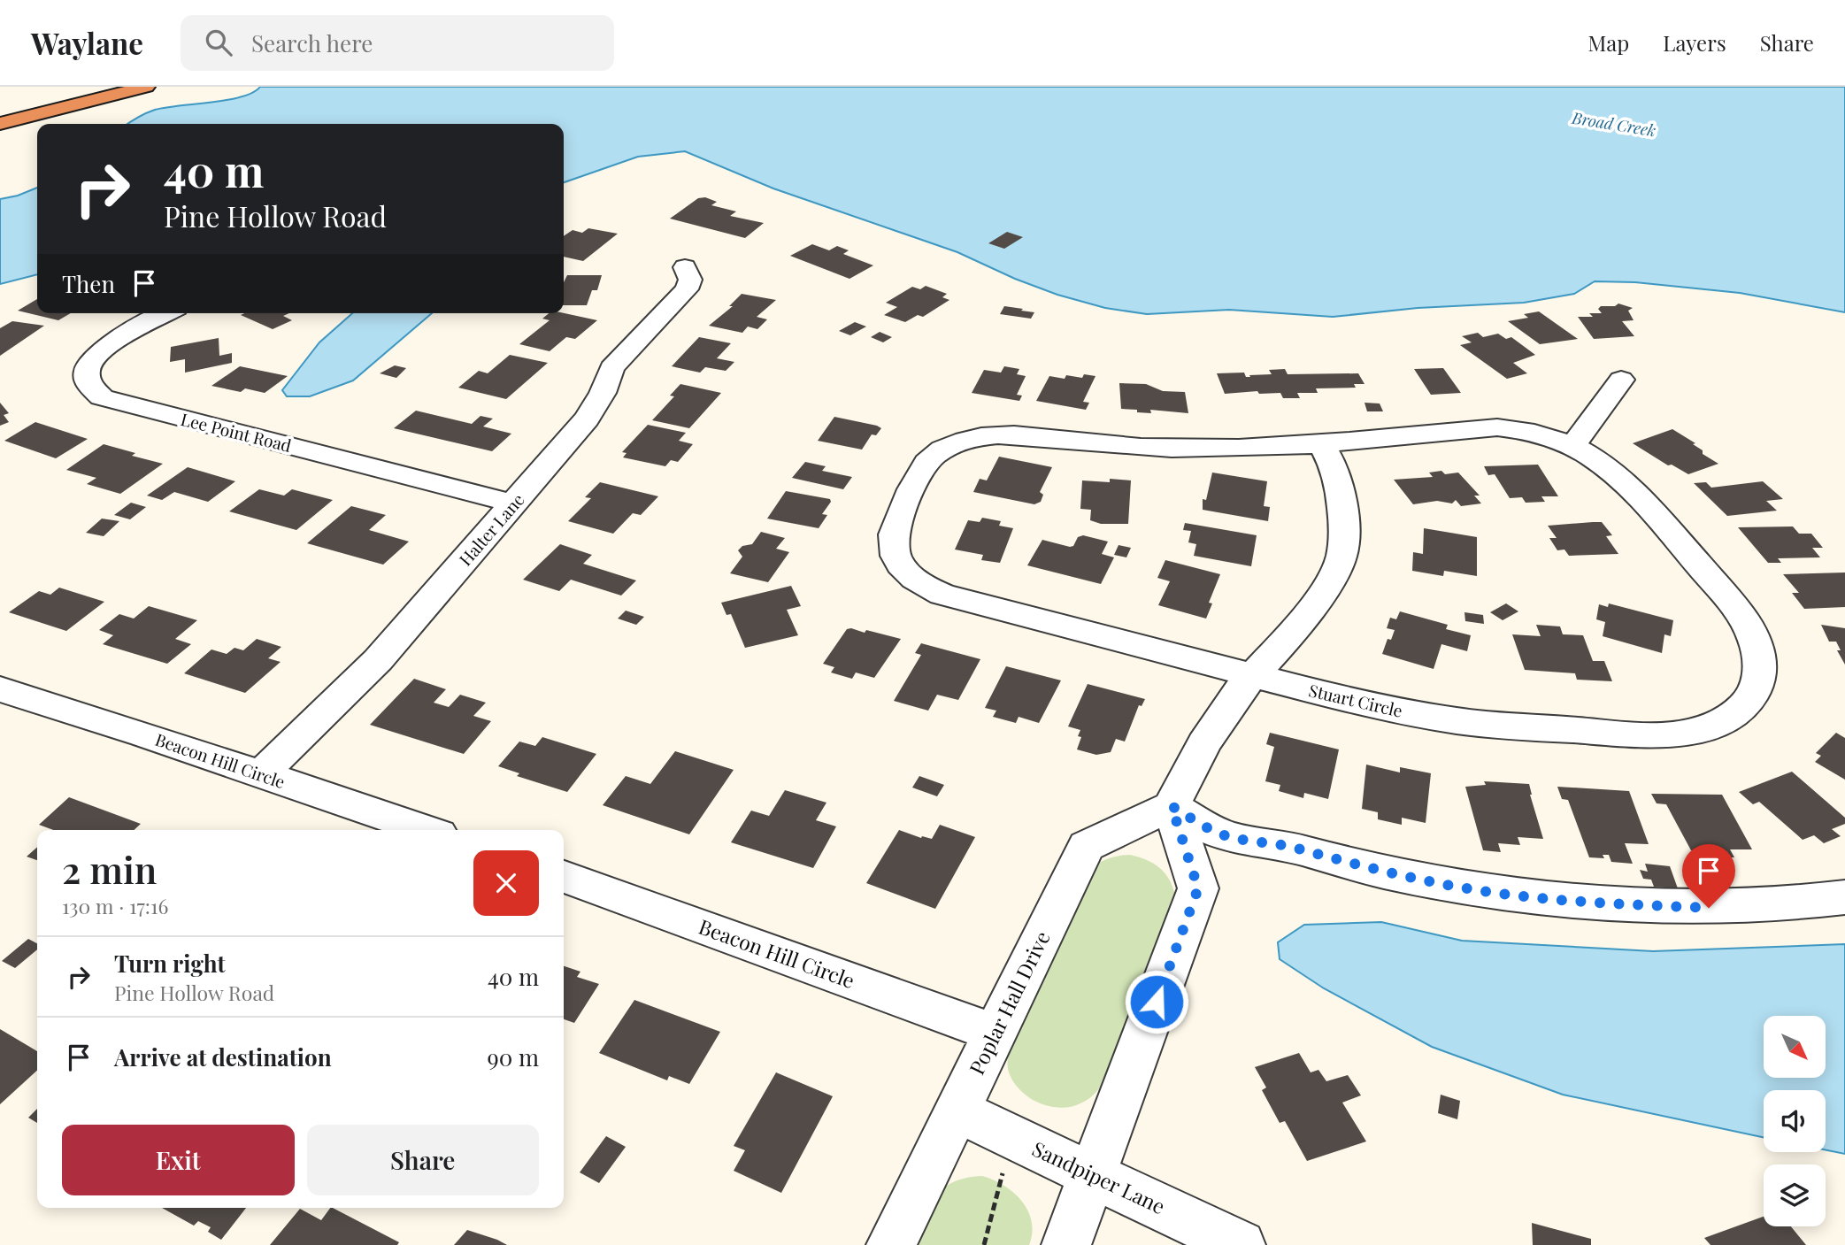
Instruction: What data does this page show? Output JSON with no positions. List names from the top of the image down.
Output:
{
  "streets": {
    "street": [
      "Lee Point Road",
      "Halter Lane",
      "Stuart Circle",
      "Beacon Hill Circle",
      "Poplar Hall Drive",
      "Sandpiper Lane"
    ]
  },
  "crossings": [
    ["Lee Point Road", "Halter Lane"],
    ["Halter Lane", "Beacon Hill Circle"],
    ["Beacon Hill Circle", "Poplar Hall Drive"],
    ["Poplar Hall Drive", "Sandpiper Lane"]
  ],
  "water": ["Broad Creek"],
  "north": "bottom right",
  "page": {
    "header": "Waylane",
    "search": "Search here",
    "nav": ["Map", "Layers", "Share"],
    "turn": ["40 m", "Pine Hollow Road"],
    "then": "Then",
    "heading": ["2 min", "130 m · 17:16"],
    "list": [
      {
        "name": "Turn right",
        "note": "Pine Hollow Road",
        "value": "40 m"
      },
      {
        "name": "Arrive at destination",
        "value": "90 m"
      }
    ],
    "buttons": ["Exit", "Share"]
  }
}
